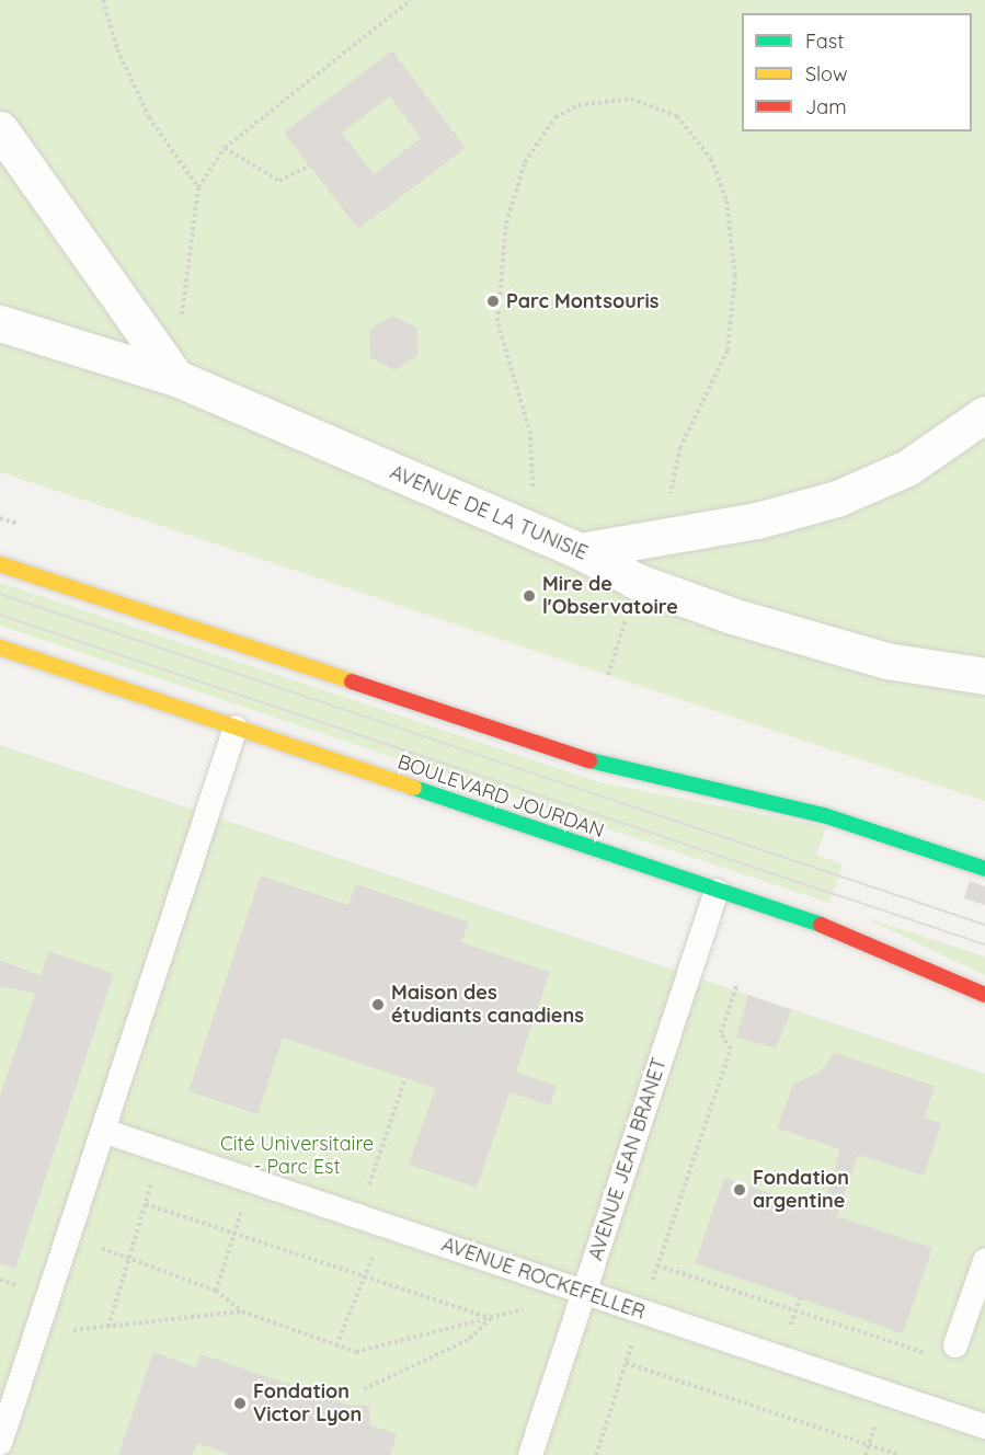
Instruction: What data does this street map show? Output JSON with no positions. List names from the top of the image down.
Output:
{
  "streets": {
    "main road": ["BOULEVARD JOURDAN"],
    "street": ["AVENUE DE LA TUNISIE"],
    "lane": ["AVENUE JEAN BRANET", "AVENUE ROCKEFELLER"]
  },
  "crossings": [
    ["BOULEVARD JOURDAN", "AVENUE JEAN BRANET"],
    ["AVENUE JEAN BRANET", "AVENUE ROCKEFELLER"]
  ],
  "parks": ["Cité Universitaire - Parc Est"],
  "places": [
    "Parc Montsouris",
    "Mire de l'Observatoire",
    "Maison des étudiants canadiens",
    "Fondation argentine",
    "Fondation Victor Lyon"
  ],
  "legend": ["Fast", "Slow", "Jam"]
}
